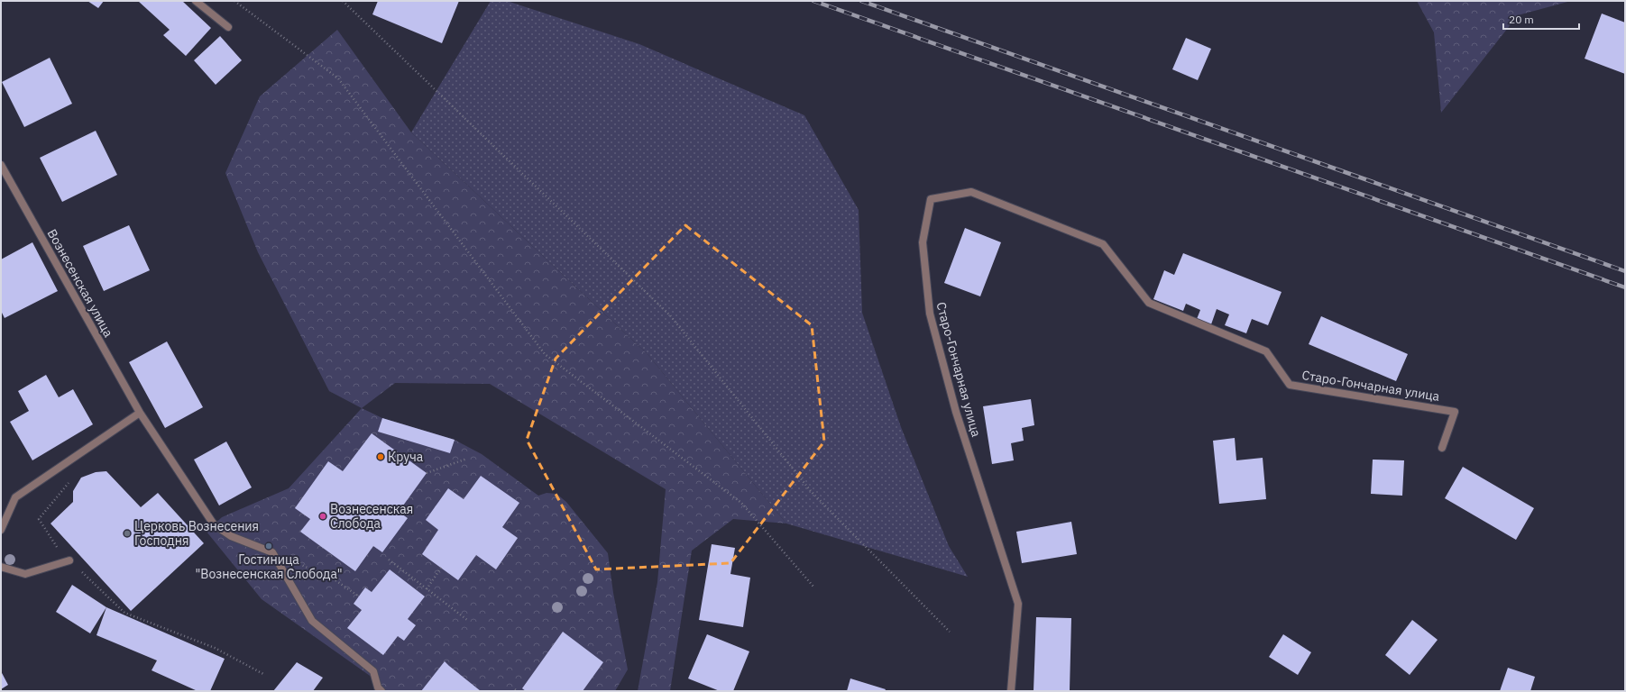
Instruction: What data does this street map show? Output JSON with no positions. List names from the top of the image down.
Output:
{
  "streets": {
    "street": ["Вознесенская улица", "Старо-Гончарная улица"]
  },
  "places": [
    "Круча",
    "Вознесенская Слобода",
    "Церковь Вознесения Господня",
    "Гостиница \"Вознесенская Слобода\""
  ],
  "scale_bar": "20 m"
}
